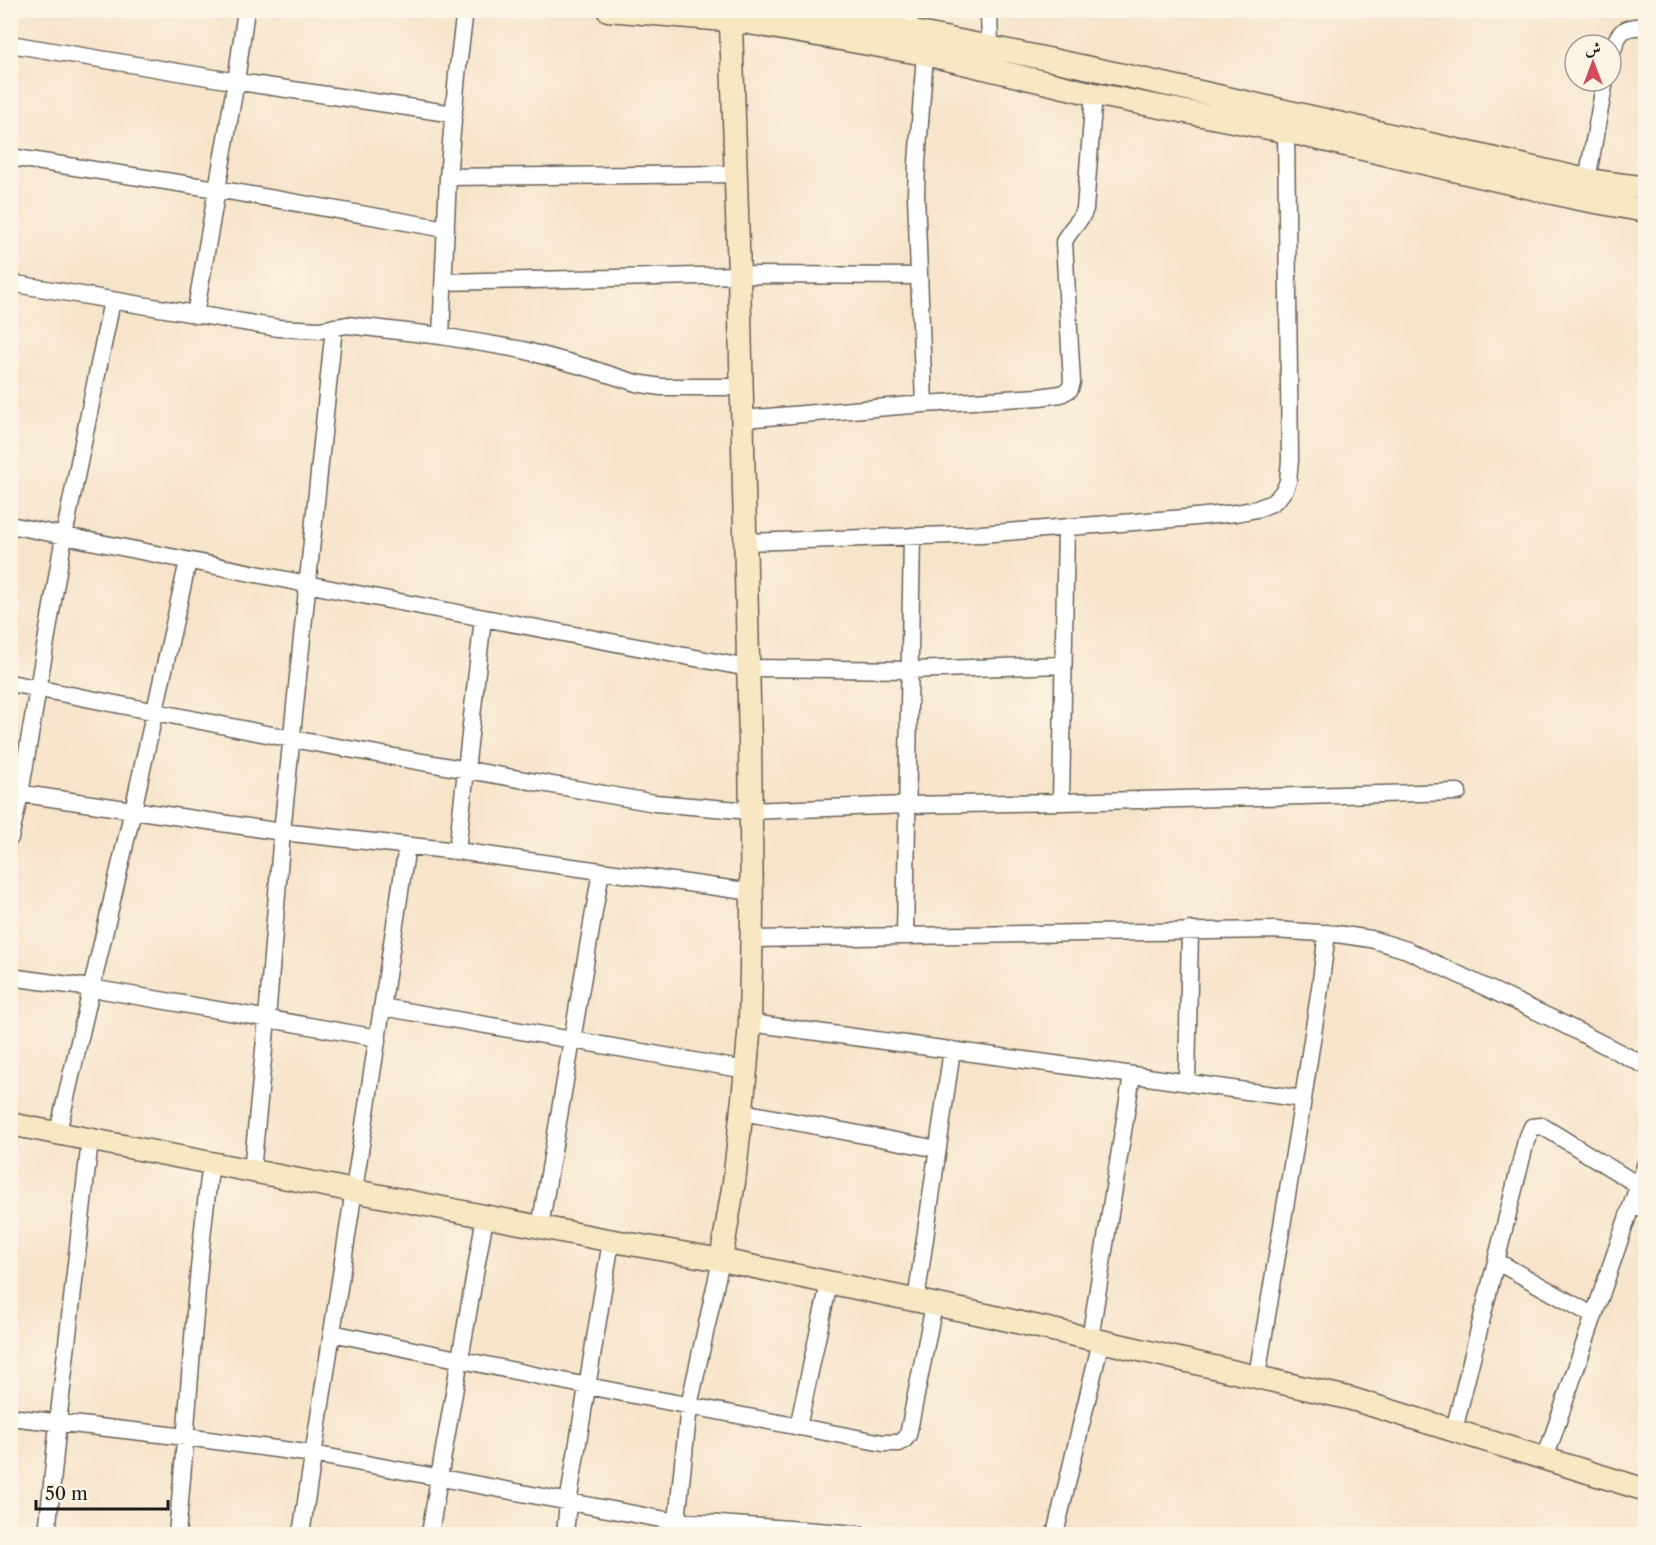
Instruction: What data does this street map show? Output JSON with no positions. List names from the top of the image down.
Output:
{
  "scale_bar": "50 m",
  "north": "top"
}
